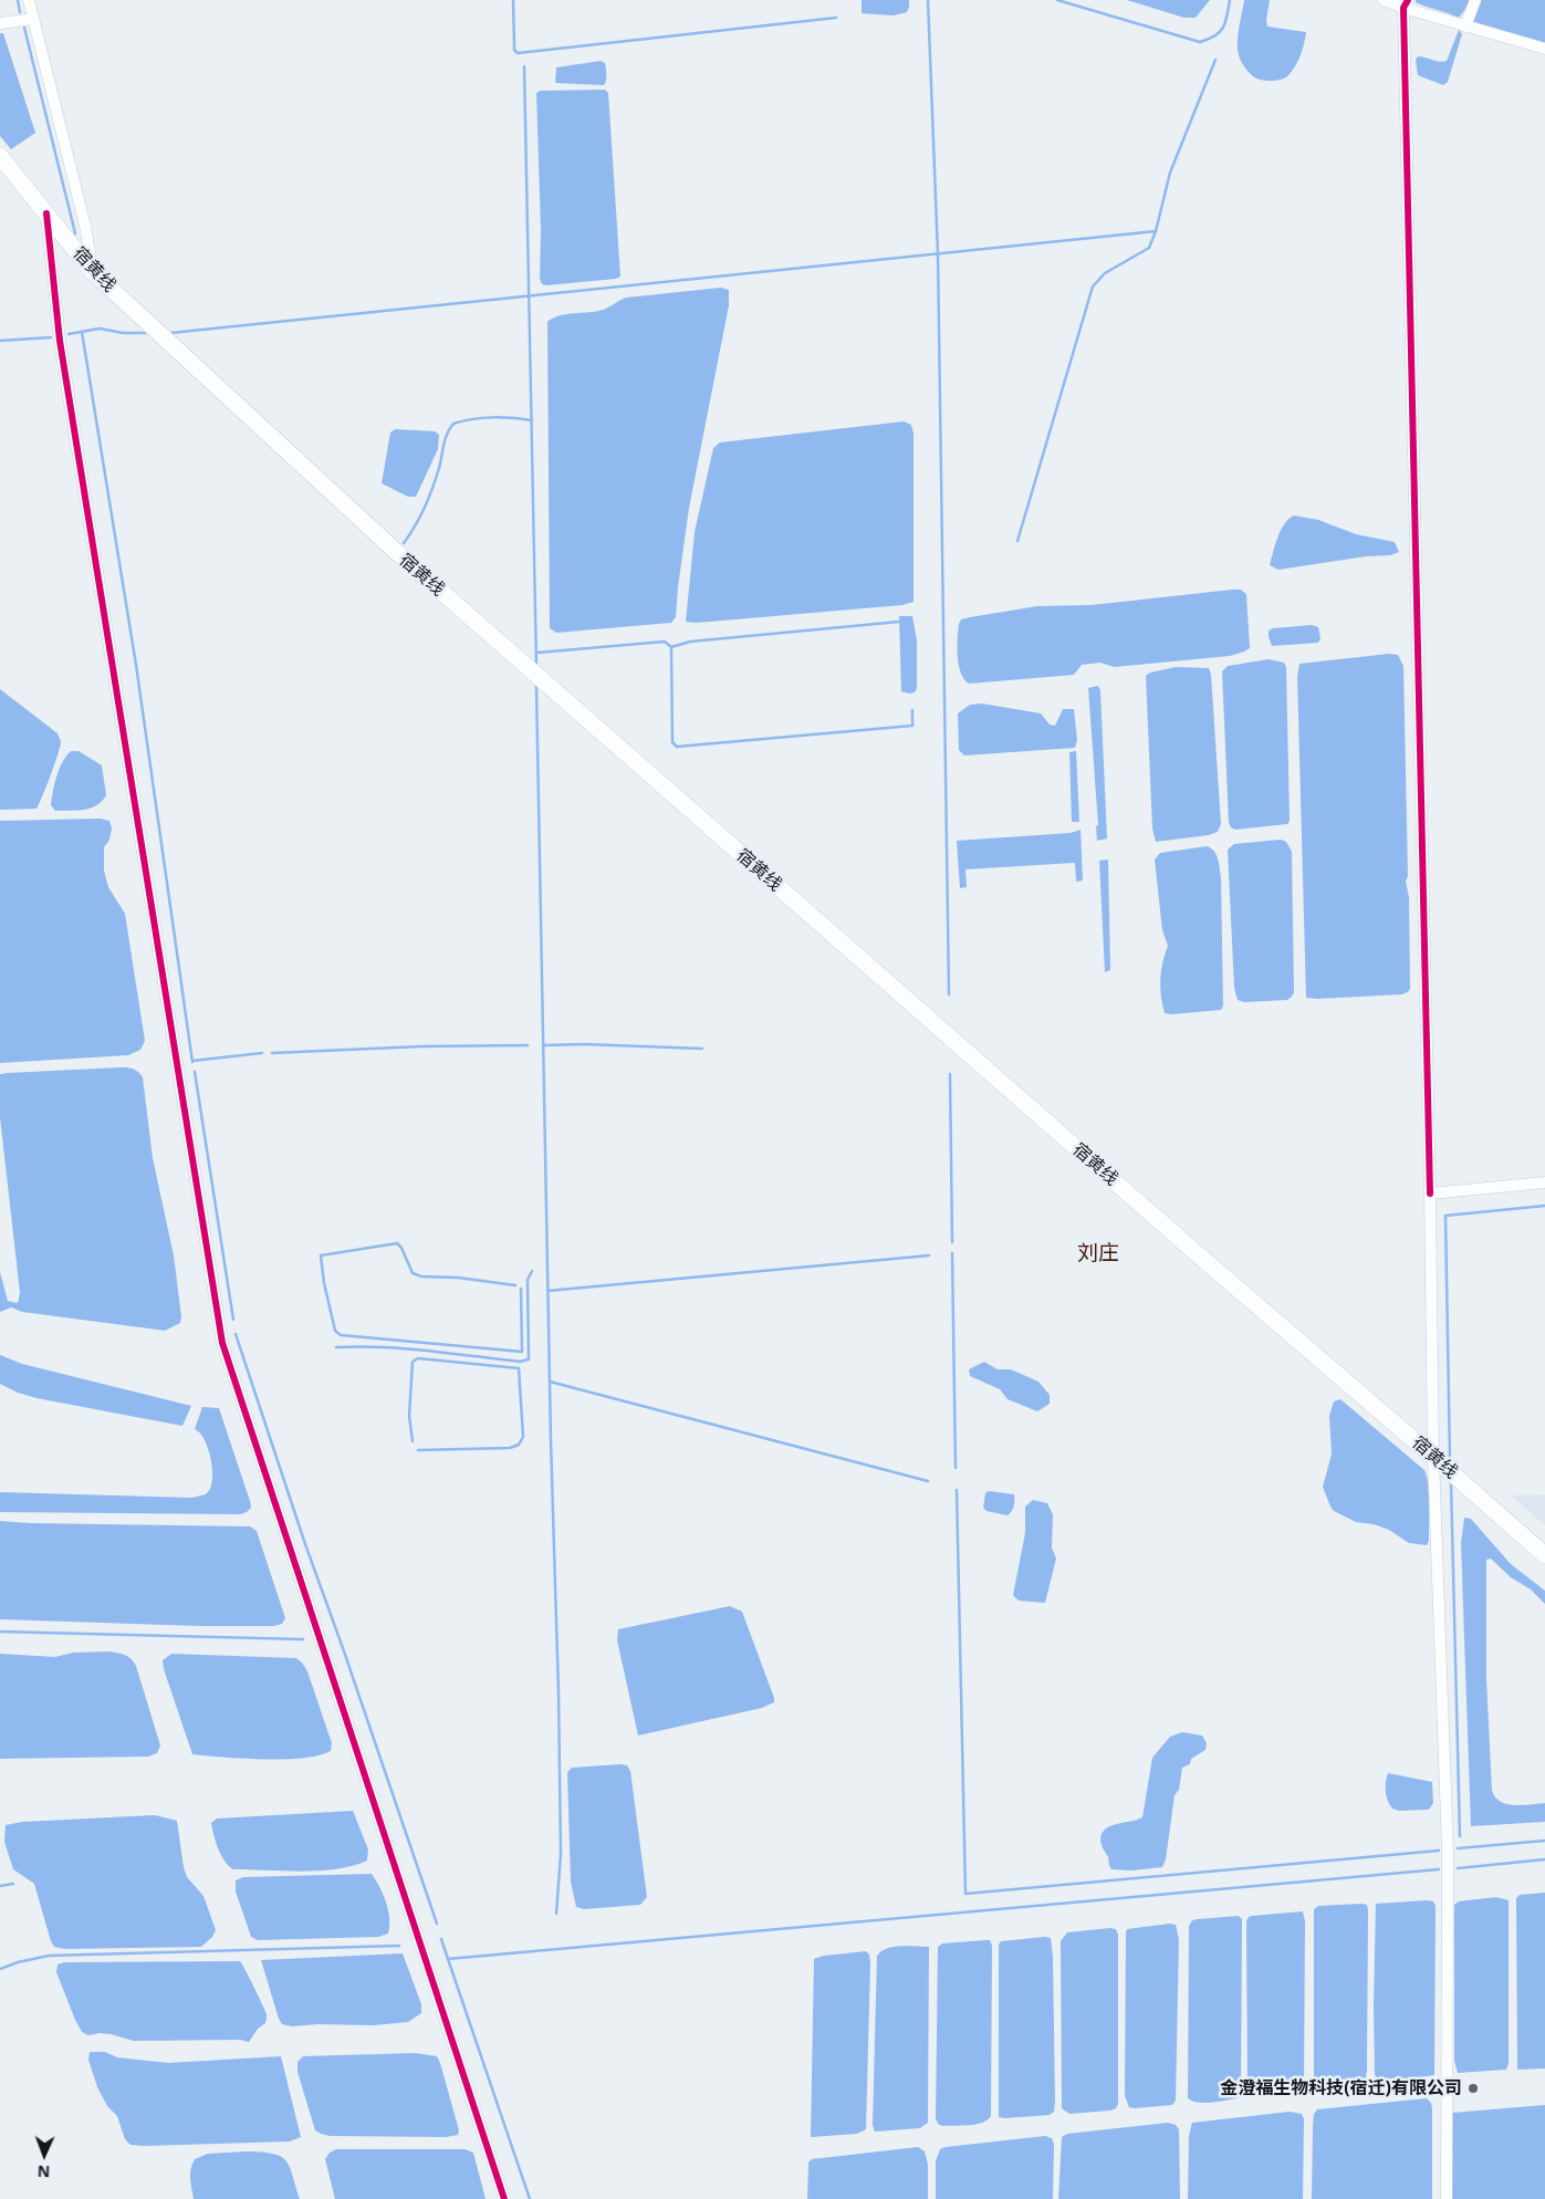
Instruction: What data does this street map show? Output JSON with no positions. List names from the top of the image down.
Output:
{
  "streets": {
    "main road": ["宿黄线"]
  },
  "districts": ["刘庄"],
  "places": ["金澄福生物科技(宿迁)有限公司"],
  "north": "bottom"
}
